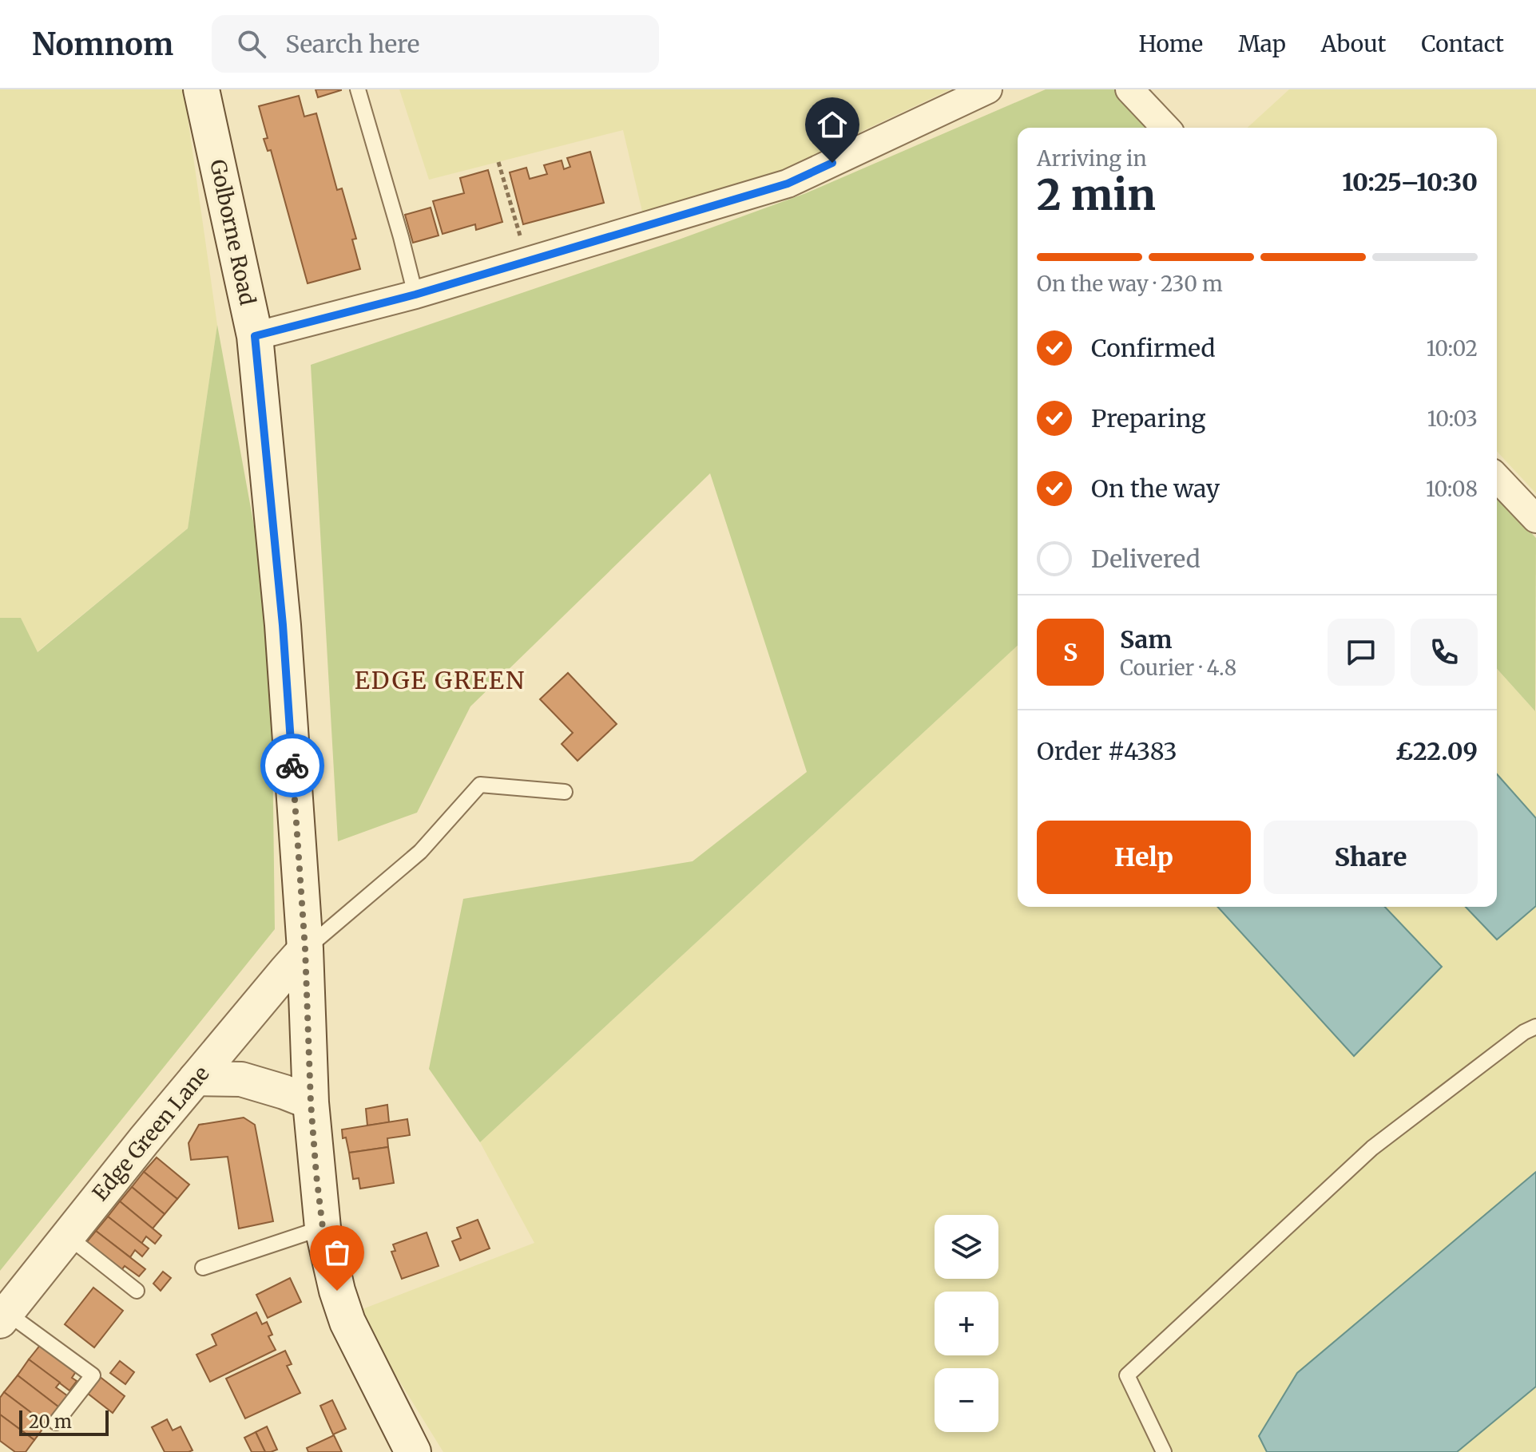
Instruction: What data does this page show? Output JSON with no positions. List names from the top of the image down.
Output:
{
  "streets": {
    "main road": ["Golborne Road"],
    "street": ["Edge Green Lane"]
  },
  "crossings": [
    ["Golborne Road", "Edge Green Lane"]
  ],
  "districts": ["EDGE GREEN"],
  "scale_bar": "20 m",
  "page": {
    "header": "Nomnom",
    "search": "Search here",
    "nav": [
      "Home",
      "Map",
      "About",
      "Contact"
    ],
    "heading": ["2 min", "Arriving in", "10:25–10:30"],
    "panel": [
      "Sam",
      "Courier · 4.8",
      "Order #4383",
      "£22.09"
    ],
    "bar": "On the way · 230 m",
    "list": [
      ["Confirmed", "10:02"],
      ["Preparing", "10:03"],
      ["On the way", "10:08"],
      "Delivered"
    ],
    "round": "S",
    "buttons": ["Help", "Share"],
    "map_buttons": ["+", "−"],
    "scale": "20 m"
  }
}
